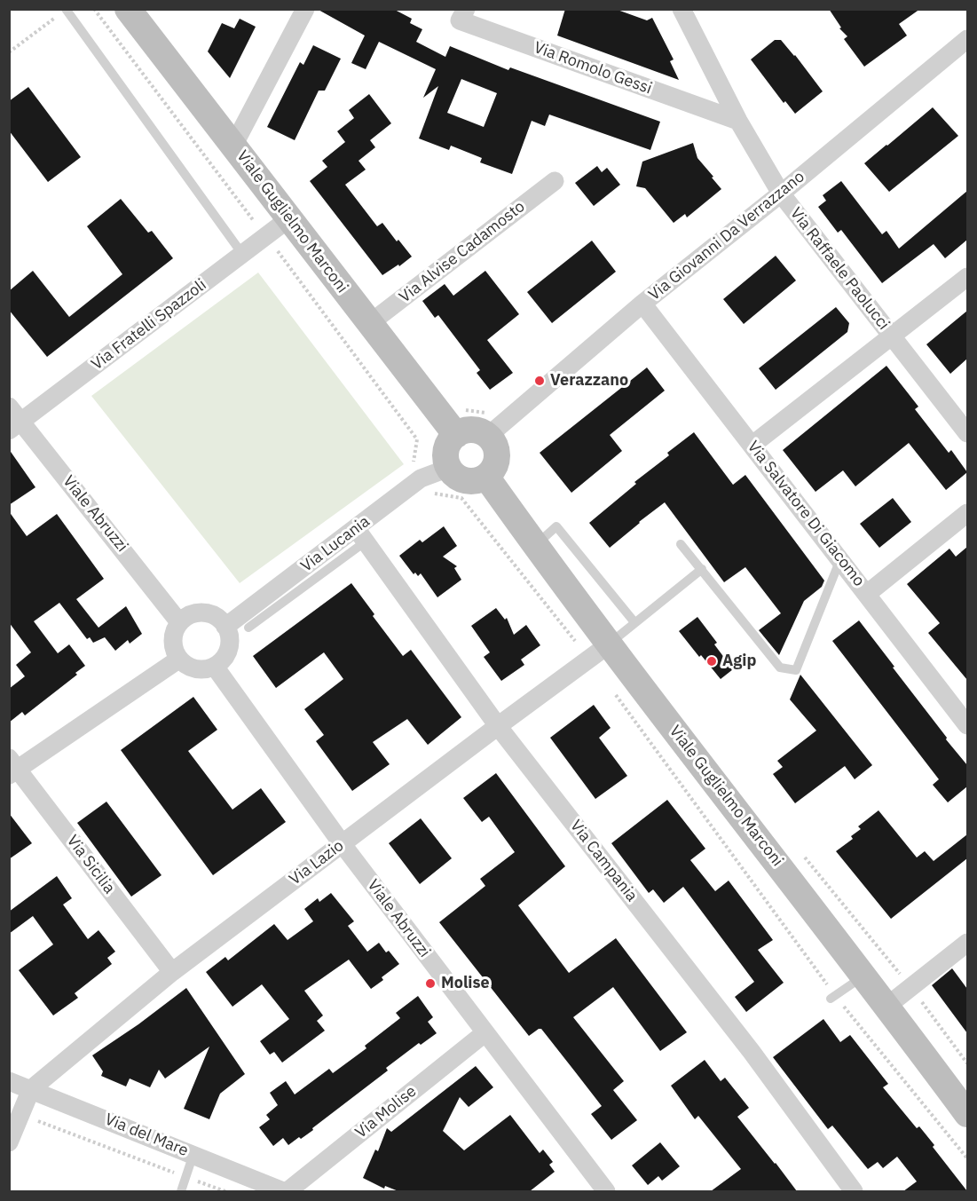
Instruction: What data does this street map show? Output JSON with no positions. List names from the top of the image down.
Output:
{
  "streets": {
    "main road": ["Viale Guglielmo Marconi"],
    "street": [
      "Via Romolo Gessi",
      "Via Giovanni Da Verrazzano",
      "Via Alvise Cadamosto",
      "Via Raffaele Paolucci",
      "Via Fratelli Spazzoli",
      "Viale Abruzzi",
      "Via Salvatore Di Giacomo",
      "Via Lucania",
      "Via Campania",
      "Via Lazio",
      "Via Sicilia",
      "Via Molise",
      "Via del Mare"
    ]
  },
  "crossings": [
    ["Via Romolo Gessi", "Via Raffaele Paolucci"],
    ["Viale Guglielmo Marconi", "Via Giovanni Da Verrazzano"],
    ["Viale Guglielmo Marconi", "Via Alvise Cadamosto"],
    ["Viale Guglielmo Marconi", "Via Fratelli Spazzoli"],
    ["Viale Guglielmo Marconi", "Via Lucania"],
    ["Viale Guglielmo Marconi", "Via Lazio"],
    ["Via Giovanni Da Verrazzano", "Via Raffaele Paolucci"],
    ["Via Giovanni Da Verrazzano", "Via Salvatore Di Giacomo"],
    ["Via Giovanni Da Verrazzano", "Via Lucania"],
    ["Via Fratelli Spazzoli", "Viale Abruzzi"],
    ["Viale Abruzzi", "Via Lucania"],
    ["Viale Abruzzi", "Via Lazio"],
    ["Viale Abruzzi", "Via Molise"],
    ["Via Lucania", "Via Campania"],
    ["Via Campania", "Via Lazio"],
    ["Via Lazio", "Via Sicilia"],
    ["Via Lazio", "Via del Mare"]
  ],
  "places": ["Verazzano", "Agip", "Molise"]
}
